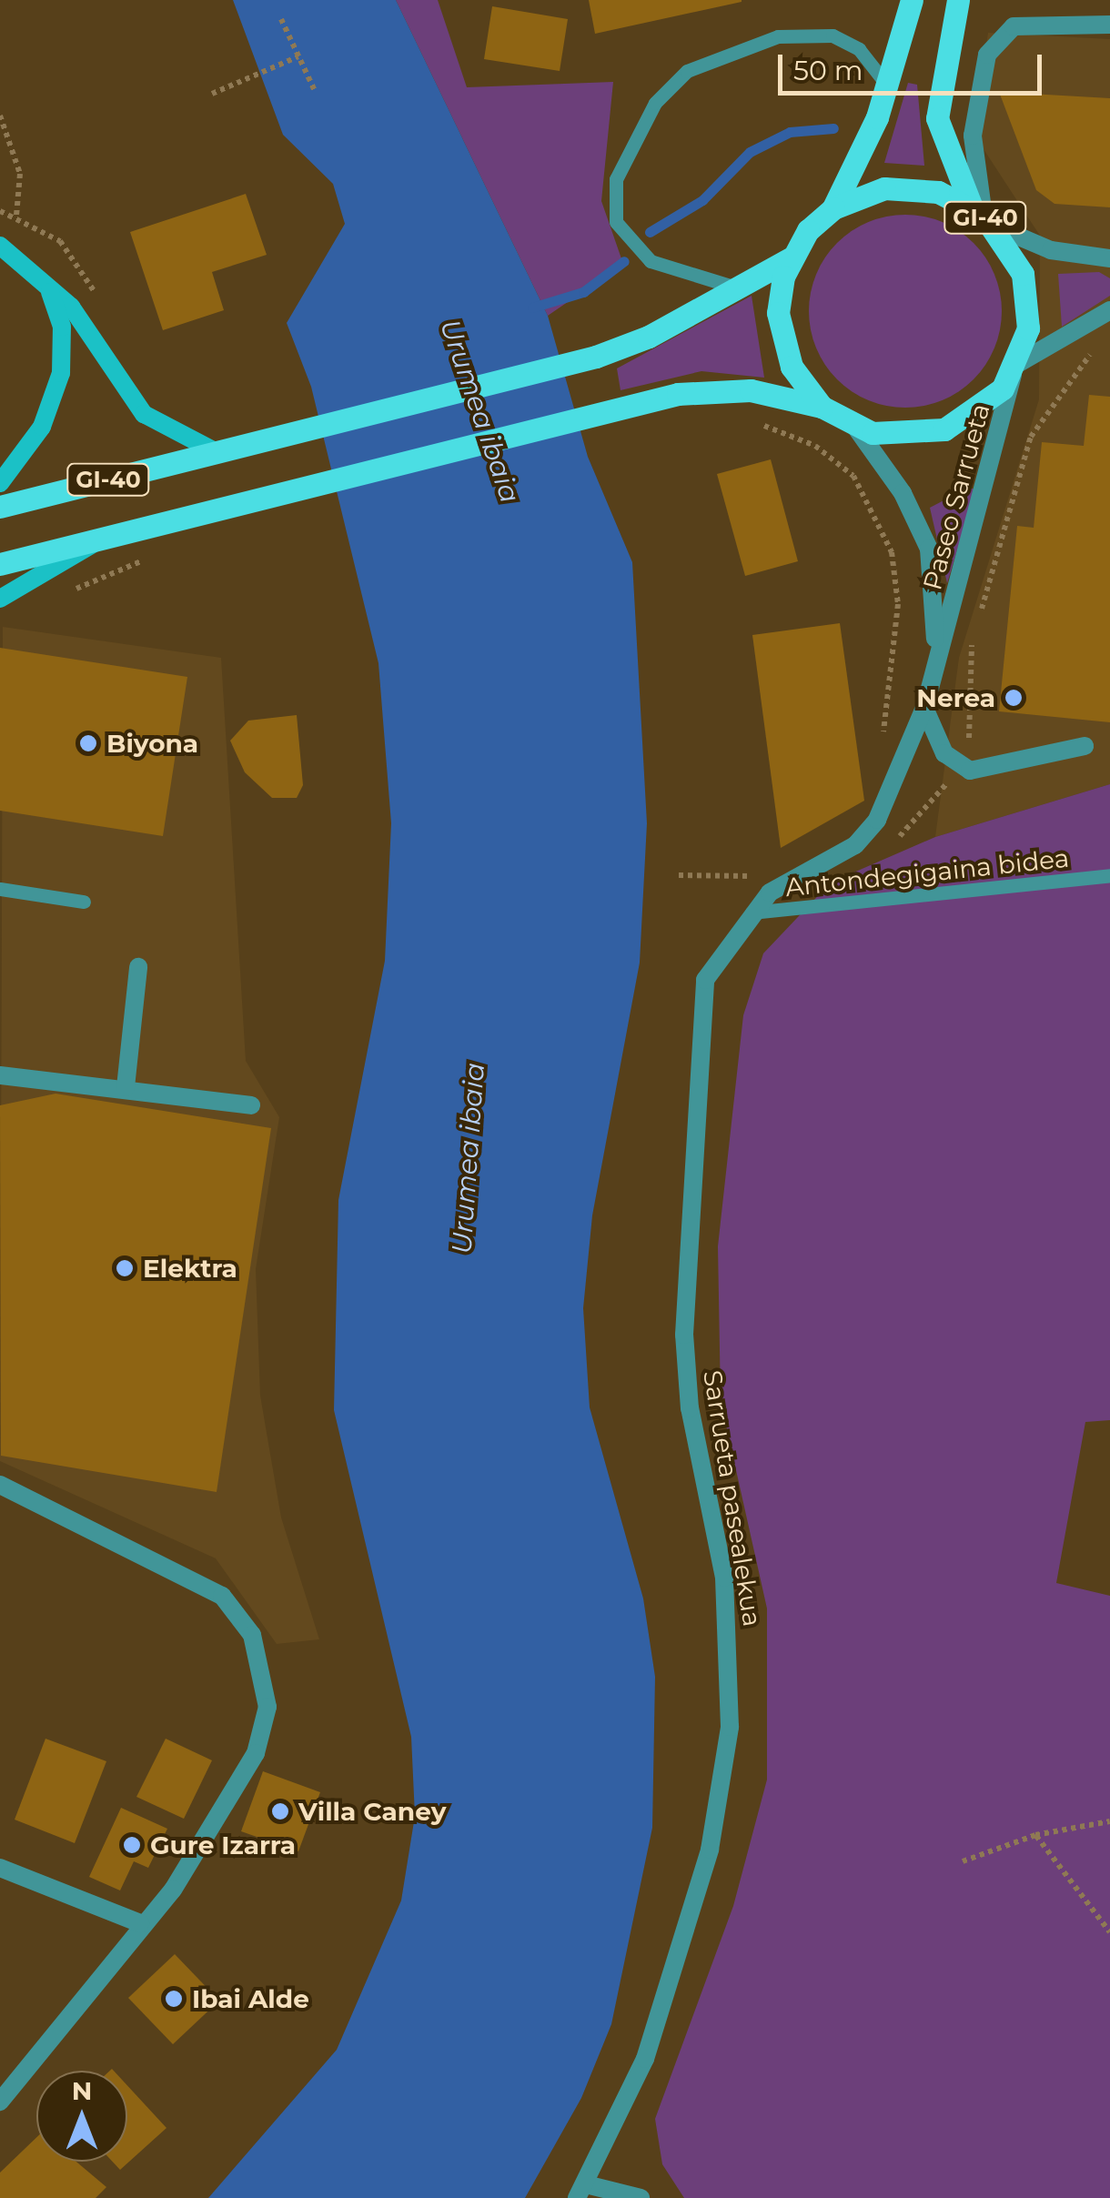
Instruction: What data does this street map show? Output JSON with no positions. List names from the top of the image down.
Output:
{
  "streets": {
    "main road": ["GI-40"],
    "street": ["Paseo Sarrueta", "Sarrueta pasealekua"],
    "lane": ["Antondegigaina bidea"]
  },
  "crossings": [
    ["GI-40", "Paseo Sarrueta"],
    ["Paseo Sarrueta", "Sarrueta pasealekua"],
    ["Antondegigaina bidea", "Sarrueta pasealekua"]
  ],
  "water": ["Urumea ibaia"],
  "places": [
    "Nerea",
    "Biyona",
    "Elektra",
    "Villa Caney",
    "Gure Izarra",
    "Ibai Alde"
  ],
  "scale_bar": "50 m",
  "north": "top"
}
